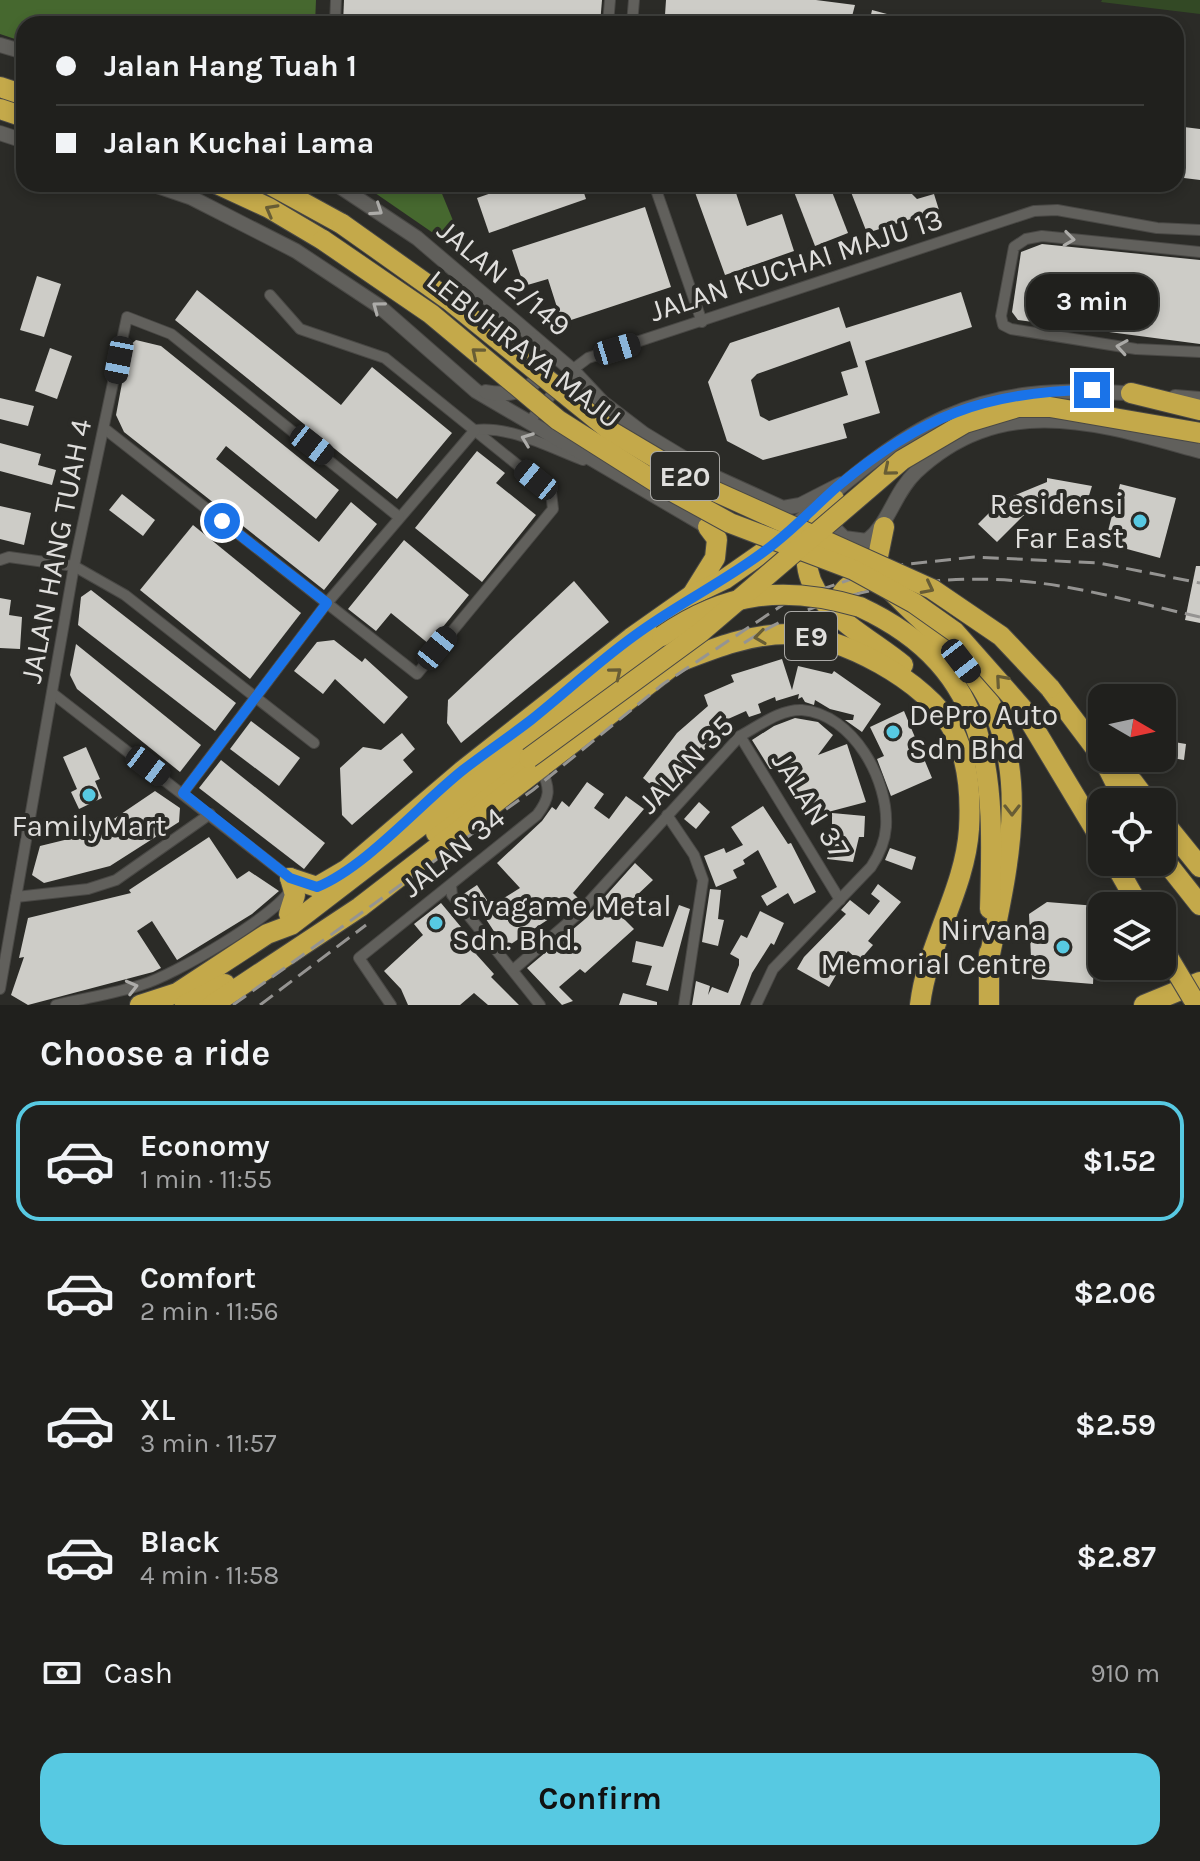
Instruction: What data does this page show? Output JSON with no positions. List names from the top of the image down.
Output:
{
  "streets": {
    "highway": ["LEBUHRAYA MAJU", "E20", "E9"],
    "main road": ["JALAN 2/149"],
    "street": [
      "JALAN KUCHAI MAJU 13",
      "JALAN HANG TUAH 4",
      "JALAN 35",
      "JALAN 37",
      "JALAN 34"
    ]
  },
  "crossings": [
    ["JALAN KUCHAI MAJU 13", "JALAN 2/149"],
    ["E9", "JALAN 34"],
    ["JALAN 35", "JALAN 37"]
  ],
  "places": [
    "Residensi Far East",
    "DePro Auto Sdn Bhd",
    "FamilyMart",
    "Sivagame Metal Sdn. Bhd.",
    "Nirvana Memorial Centre"
  ],
  "north": "right",
  "page": {
    "banner": ["Jalan Hang Tuah 1", "Jalan Kuchai Lama"],
    "bubble": "3 min",
    "heading": "Choose a ride",
    "list": [
      {
        "name": "Economy",
        "note": "1 min · 11:55",
        "value": "$1.52"
      },
      {
        "name": "Comfort",
        "note": "2 min · 11:56",
        "value": "$2.06"
      },
      {
        "name": "XL",
        "note": "3 min · 11:57",
        "value": "$2.59"
      },
      {
        "name": "Black",
        "note": "4 min · 11:58",
        "value": "$2.87"
      }
    ],
    "pay": ["Cash", "910 m"],
    "buttons": "Confirm"
  }
}
